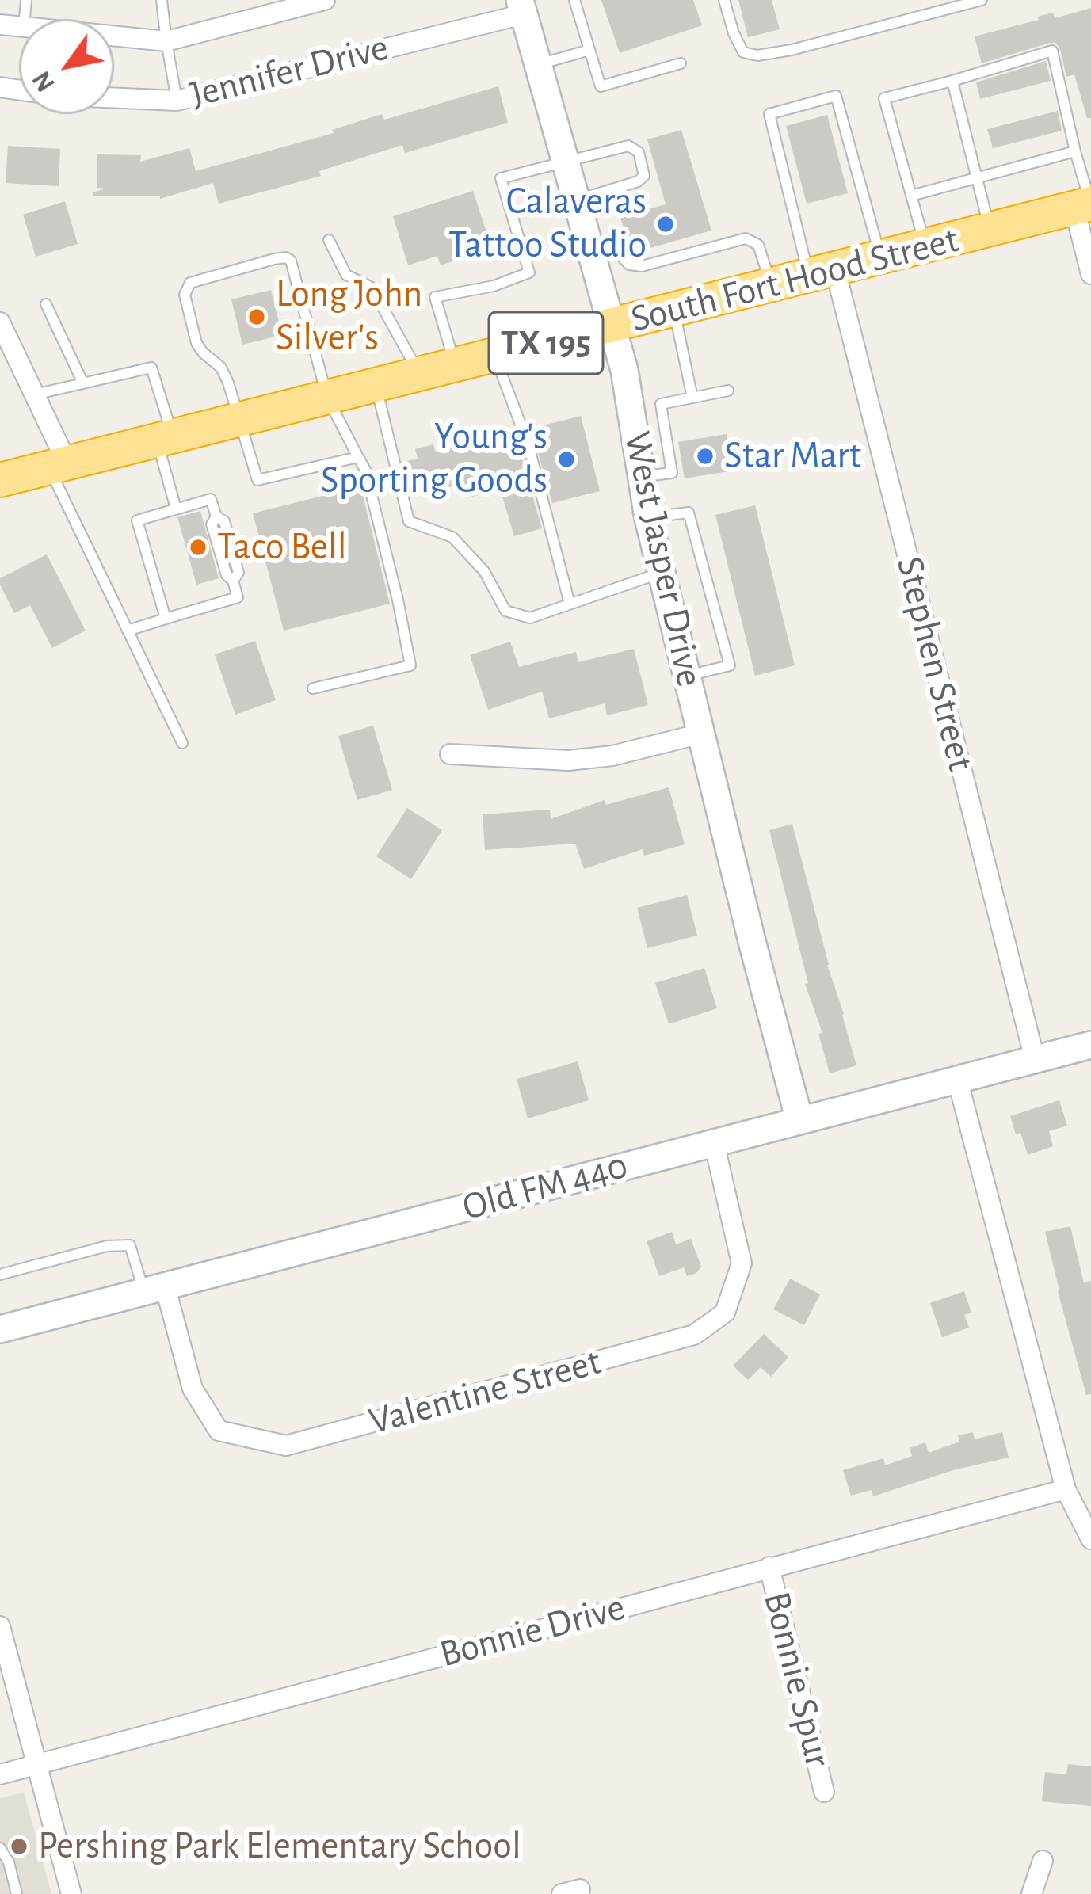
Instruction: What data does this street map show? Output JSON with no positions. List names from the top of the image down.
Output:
{
  "streets": {
    "highway": ["South Fort Hood Street", "TX 195"],
    "street": [
      "Jennifer Drive",
      "West Jasper Drive",
      "Stephen Street",
      "Old FM 440",
      "Valentine Street",
      "Bonnie Drive",
      "Bonnie Spur"
    ]
  },
  "crossings": [
    ["Jennifer Drive", "West Jasper Drive"],
    ["South Fort Hood Street", "West Jasper Drive"],
    ["South Fort Hood Street", "Stephen Street"],
    ["West Jasper Drive", "Old FM 440"],
    ["Stephen Street", "Old FM 440"],
    ["Old FM 440", "Valentine Street"],
    ["Bonnie Drive", "Bonnie Spur"]
  ],
  "places": [
    "Calaveras Tattoo Studio",
    "Long John Silver's",
    "Star Mart",
    "Young's Sporting Goods",
    "Taco Bell",
    "Pershing Park Elementary School"
  ],
  "north": "bottom left"
}
